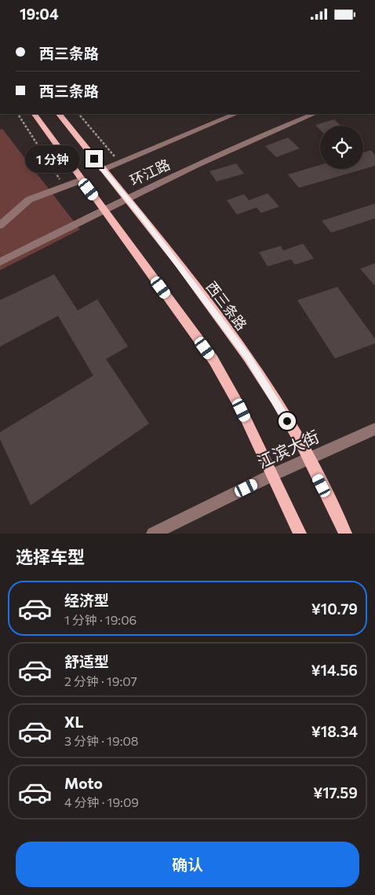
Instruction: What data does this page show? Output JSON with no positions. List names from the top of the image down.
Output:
{
  "streets": {
    "main road": ["西三条路"],
    "street": ["环江路", "江滨大街"]
  },
  "crossings": [
    ["西三条路", "江滨大街"]
  ],
  "page": {
    "status": "19:04",
    "banner": ["西三条路", "西三条路"],
    "bubble": "1 分钟",
    "heading": "选择车型",
    "list": [
      {
        "name": "经济型",
        "note": "1 分钟 · 19:06",
        "value": "¥10.79"
      },
      {
        "name": "舒适型",
        "note": "2 分钟 · 19:07",
        "value": "¥14.56"
      },
      {
        "name": "XL",
        "note": "3 分钟 · 19:08",
        "value": "¥18.34"
      },
      {
        "name": "Moto",
        "note": "4 分钟 · 19:09",
        "value": "¥17.59"
      }
    ],
    "buttons": "确认"
  }
}
